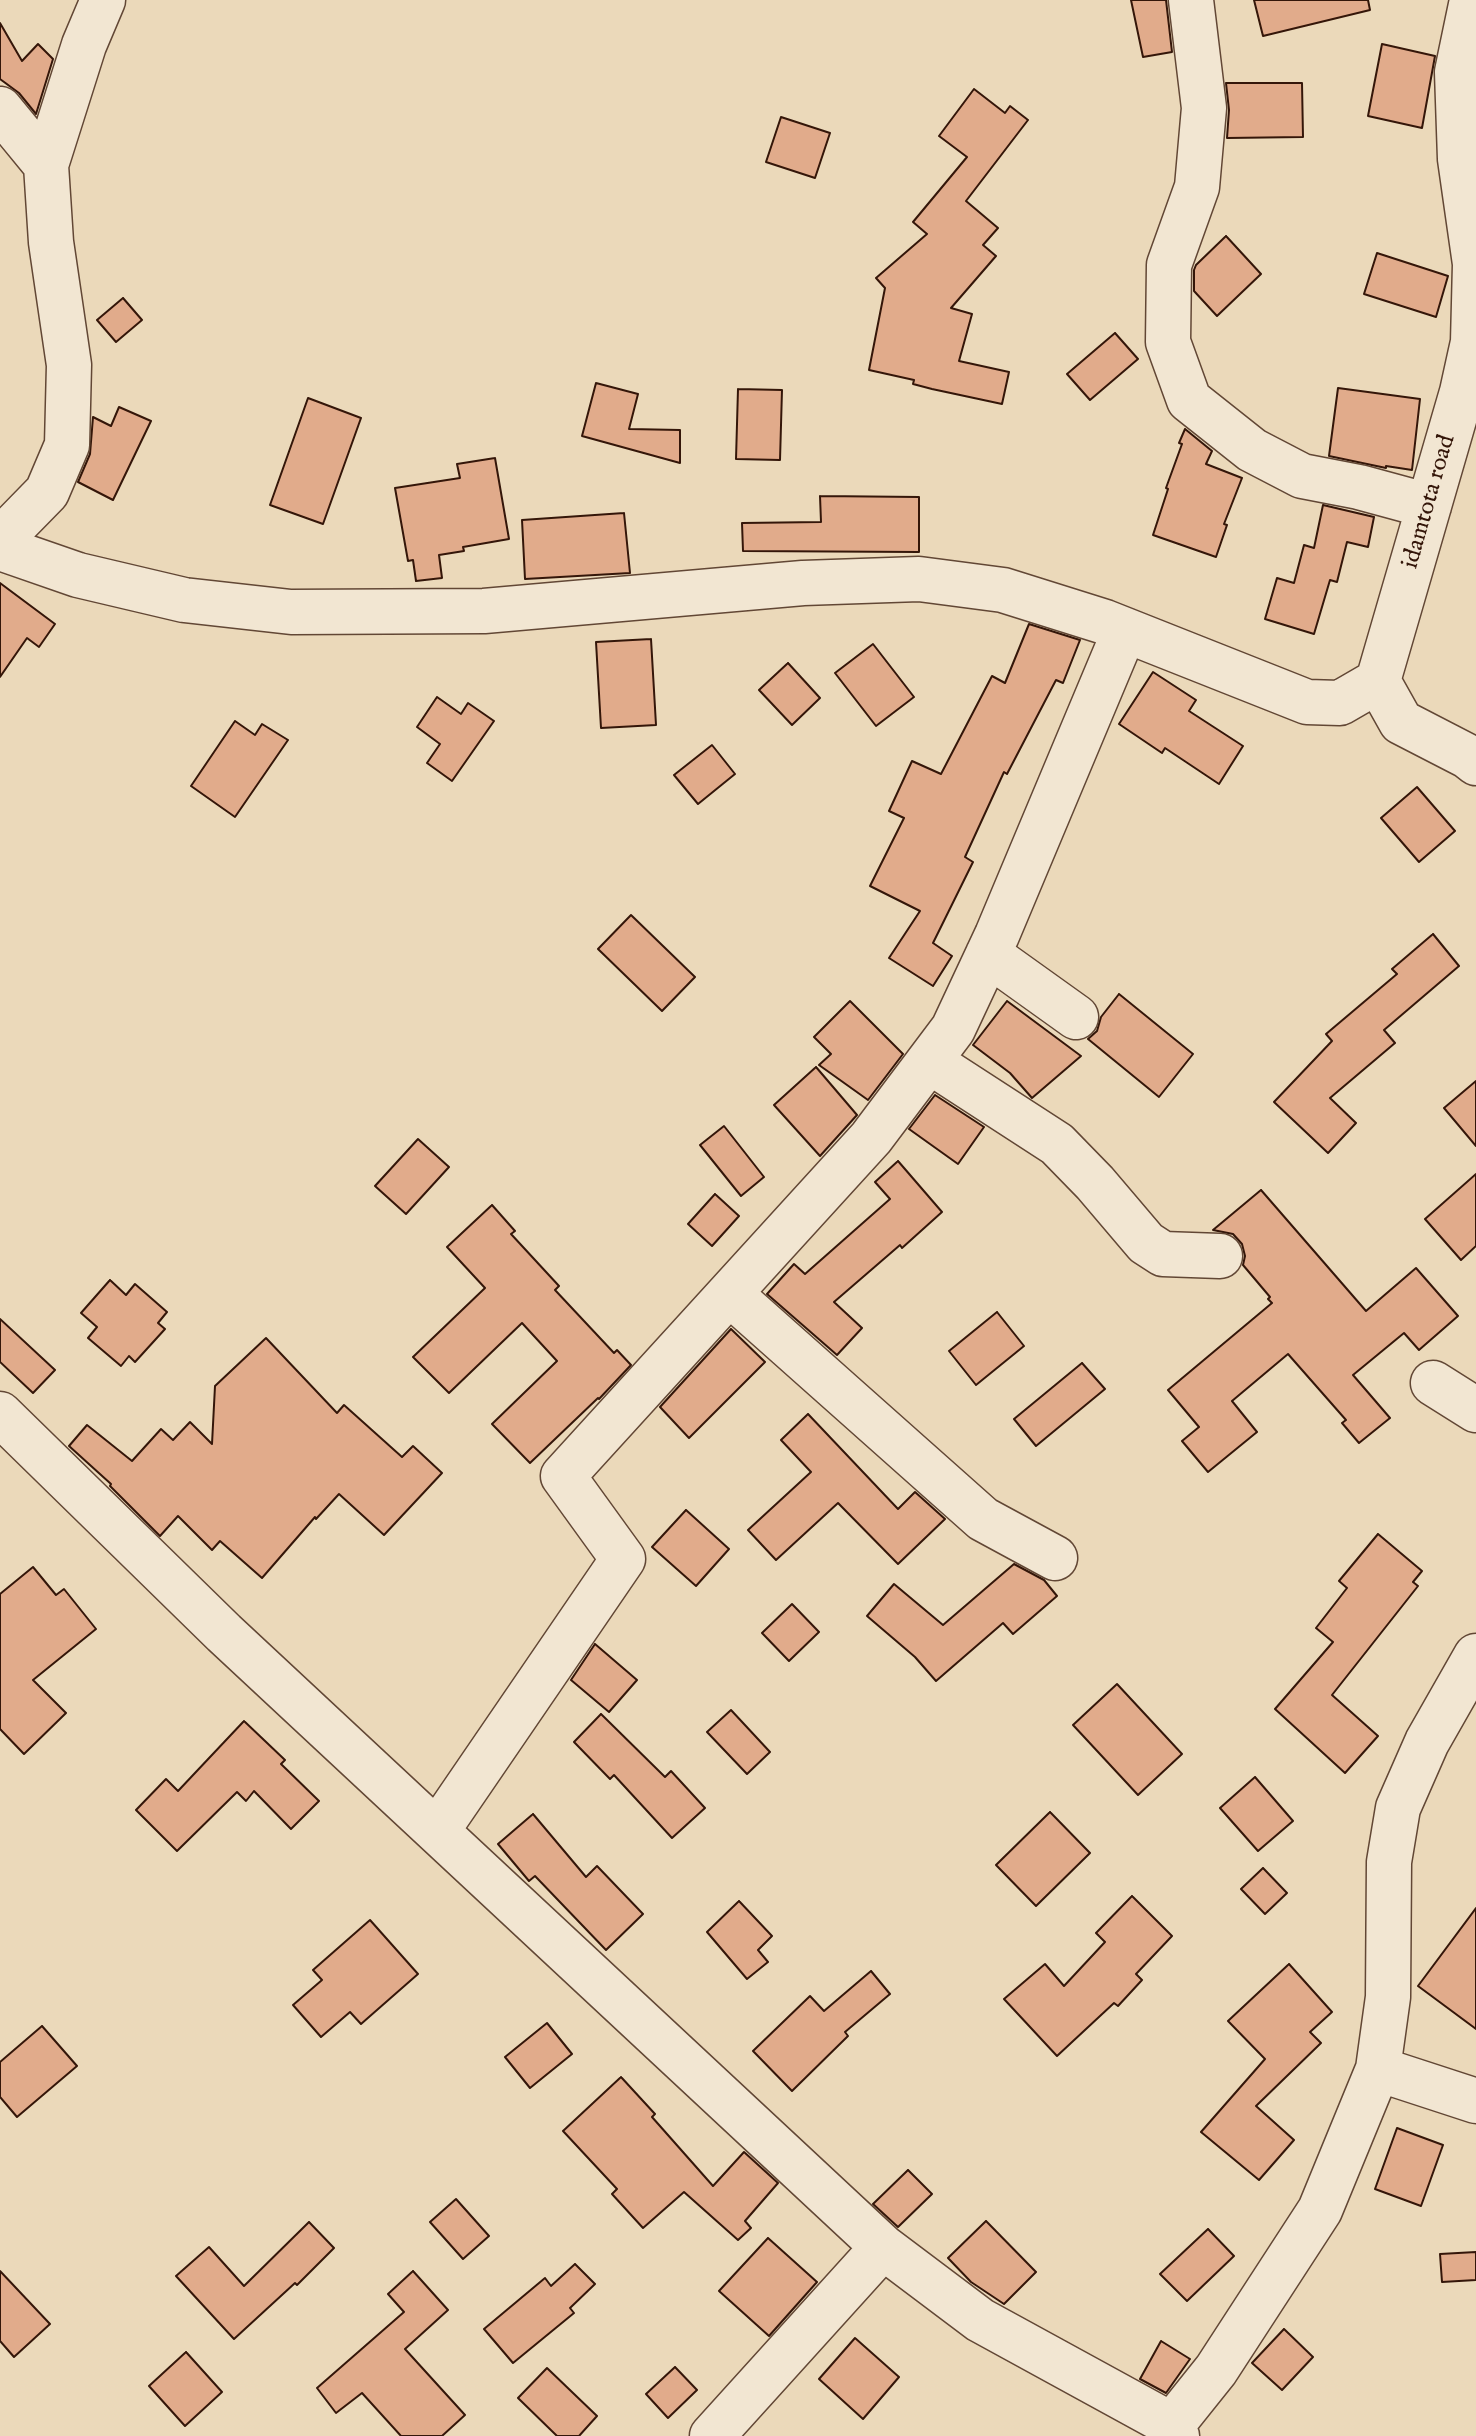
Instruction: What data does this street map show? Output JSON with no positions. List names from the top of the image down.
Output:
{
  "streets": {
    "street": ["idamtota road"]
  }
}
